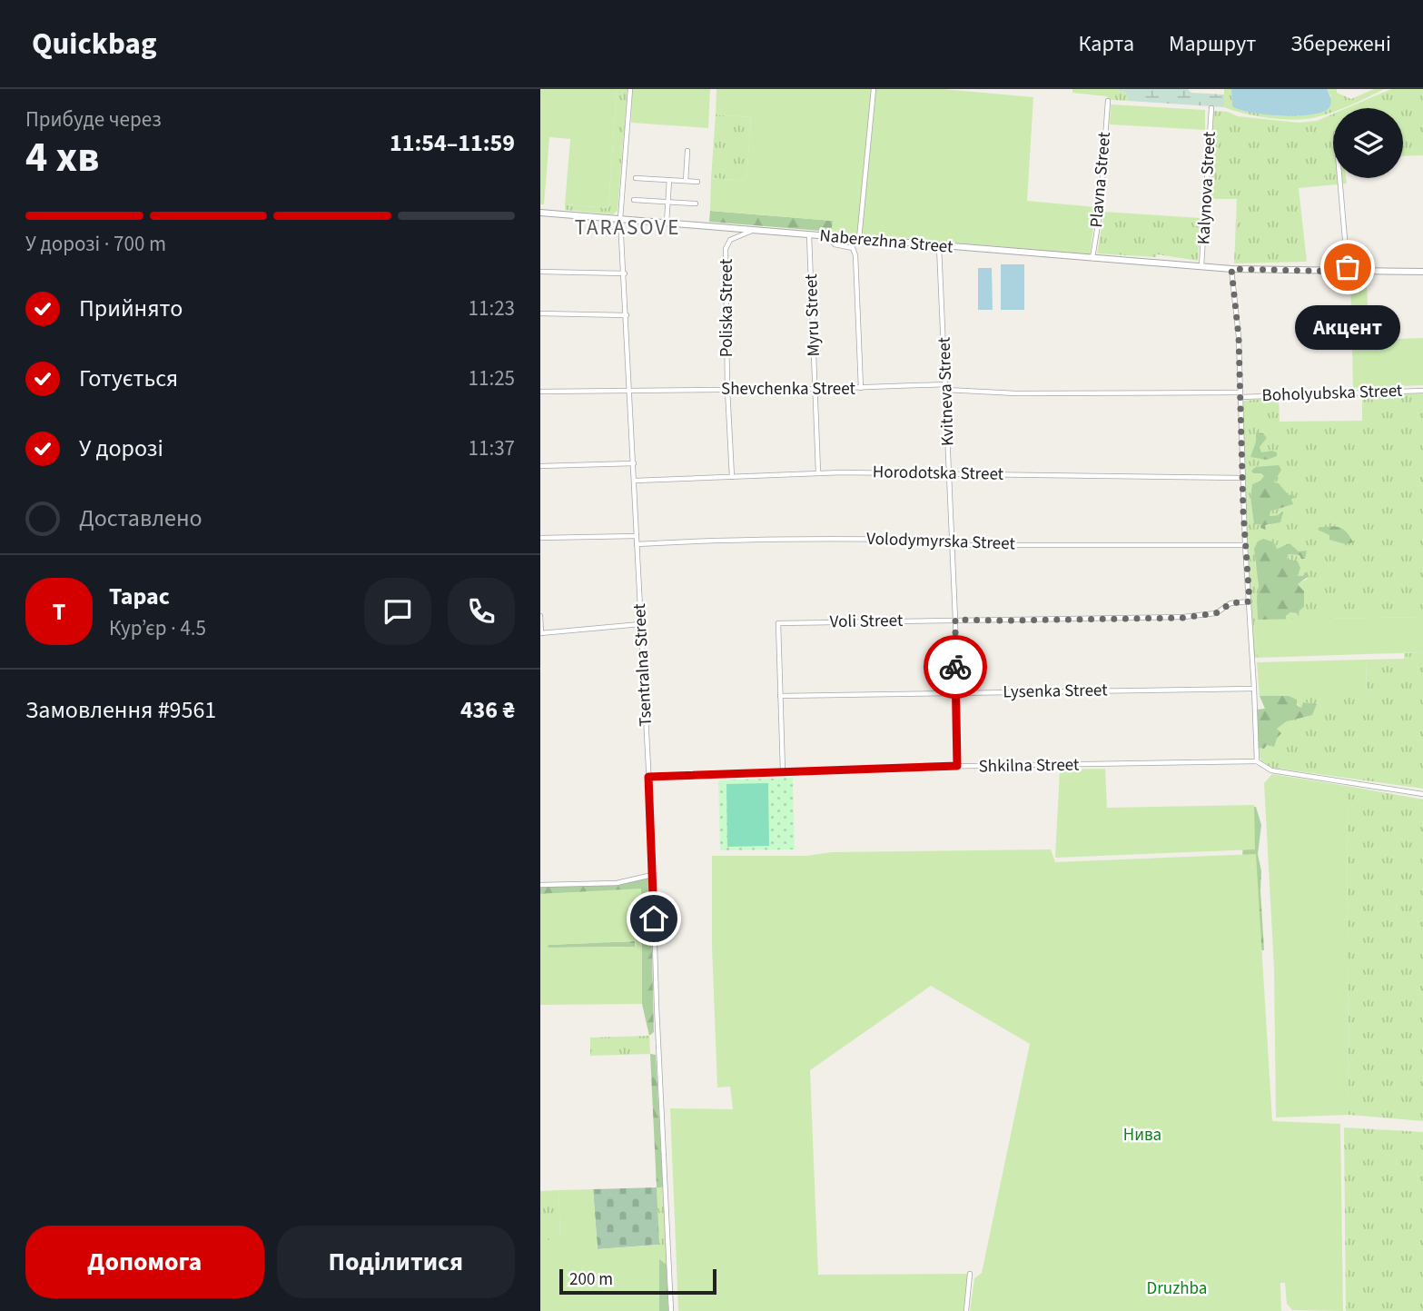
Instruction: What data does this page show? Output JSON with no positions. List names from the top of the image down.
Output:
{
  "streets": {
    "street": [
      "Plavna Street",
      "Kalynova Street",
      "Naberezhna Street",
      "Poliska Street",
      "Myru Street",
      "Shevchenka Street",
      "Kvitneva Street",
      "Boholyubska Street",
      "Horodotska Street",
      "Volodymyrska Street",
      "Voli Street",
      "Tsentralna Street",
      "Lysenka Street",
      "Shkilna Street"
    ]
  },
  "crossings": [
    ["Plavna Street", "Naberezhna Street"],
    ["Kalynova Street", "Naberezhna Street"],
    ["Naberezhna Street", "Poliska Street"],
    ["Naberezhna Street", "Myru Street"],
    ["Naberezhna Street", "Kvitneva Street"],
    ["Naberezhna Street", "Tsentralna Street"],
    ["Poliska Street", "Shevchenka Street"],
    ["Poliska Street", "Horodotska Street"],
    ["Myru Street", "Shevchenka Street"],
    ["Myru Street", "Horodotska Street"],
    ["Shevchenka Street", "Kvitneva Street"],
    ["Shevchenka Street", "Boholyubska Street"],
    ["Shevchenka Street", "Tsentralna Street"],
    ["Kvitneva Street", "Horodotska Street"],
    ["Kvitneva Street", "Volodymyrska Street"],
    ["Kvitneva Street", "Voli Street"],
    ["Kvitneva Street", "Lysenka Street"],
    ["Kvitneva Street", "Shkilna Street"],
    ["Horodotska Street", "Tsentralna Street"],
    ["Volodymyrska Street", "Tsentralna Street"],
    ["Voli Street", "Lysenka Street"],
    ["Tsentralna Street", "Shkilna Street"]
  ],
  "districts": ["TARASOVE"],
  "parks": ["Нива", "Druzhba"],
  "places": ["Акцент"],
  "scale_bar": "200 m",
  "page": {
    "header": "Quickbag",
    "nav": ["Карта", "Маршрут", "Збережені"],
    "heading": ["4 хв", "Прибуде через", "11:54–11:59"],
    "panel": [
      "Тарас",
      "Кур’єр · 4.5",
      "Замовлення #9561",
      "436 ₴"
    ],
    "bar": "У дорозі · 700 m",
    "list": [
      ["Прийнято", "11:23"],
      ["Готується", "11:25"],
      ["У дорозі", "11:37"],
      "Доставлено"
    ],
    "bubble": "Акцент",
    "round": "Т",
    "buttons": ["Допомога", "Поділитися"],
    "scale": "200 m"
  }
}
